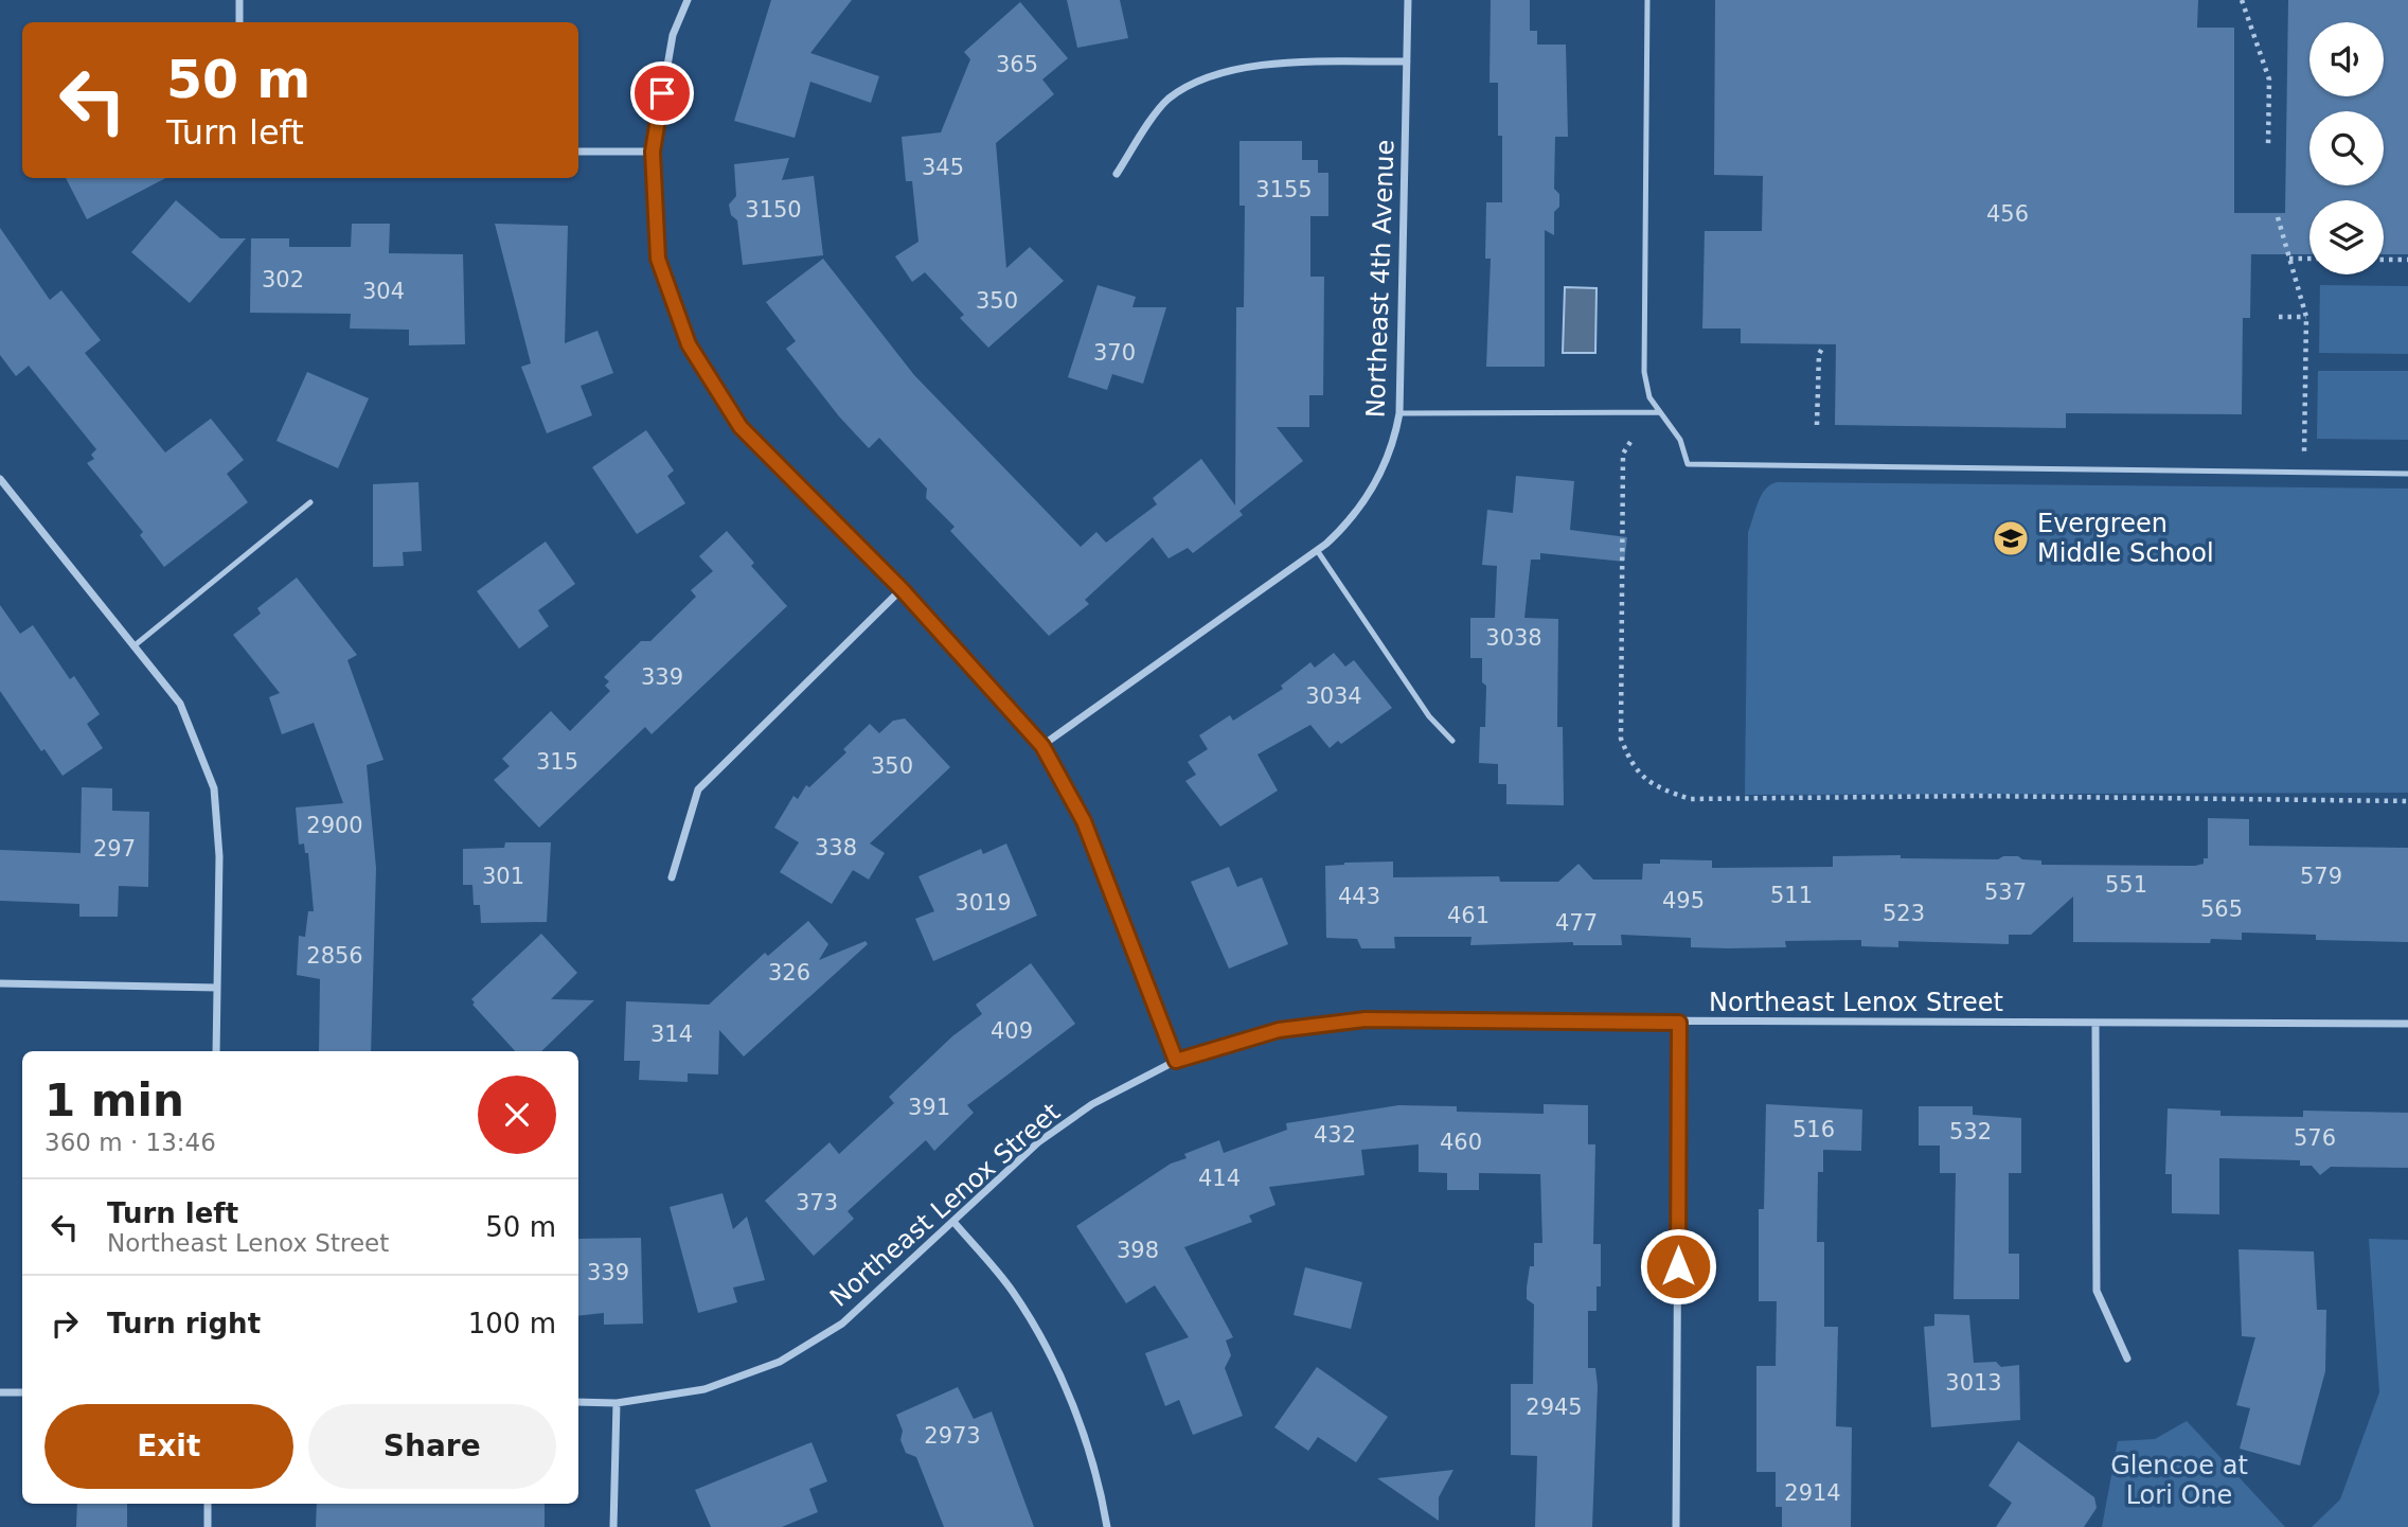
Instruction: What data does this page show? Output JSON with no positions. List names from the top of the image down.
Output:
{
  "streets": {
    "street": ["Northeast 4th Avenue", "Northeast Lenox Street"]
  },
  "parks": ["Glencoe at Lori One"],
  "places": {
    "school or university": ["Evergreen Middle School"]
  },
  "house_numbers": [
    "365",
    "345",
    "3155",
    "3150",
    "456",
    "302",
    "304",
    "350",
    "370",
    "3038",
    "339",
    "3034",
    "315",
    "350",
    "2900",
    "338",
    "297",
    "301",
    "579",
    "551",
    "537",
    "511",
    "443",
    "495",
    "3019",
    "565",
    "523",
    "461",
    "477",
    "2856",
    "326",
    "409",
    "314",
    "391",
    "516",
    "532",
    "432",
    "576",
    "460",
    "414",
    "373",
    "398",
    "339",
    "3013",
    "2945",
    "2973",
    "2914"
  ],
  "page": {
    "turn": ["50 m", "Turn left"],
    "heading": ["1 min", "360 m · 13:46"],
    "list": [
      {
        "name": "Turn left",
        "note": "Northeast Lenox Street",
        "value": "50 m"
      },
      {
        "name": "Turn right",
        "value": "100 m"
      }
    ],
    "buttons": ["Exit", "Share"]
  }
}
